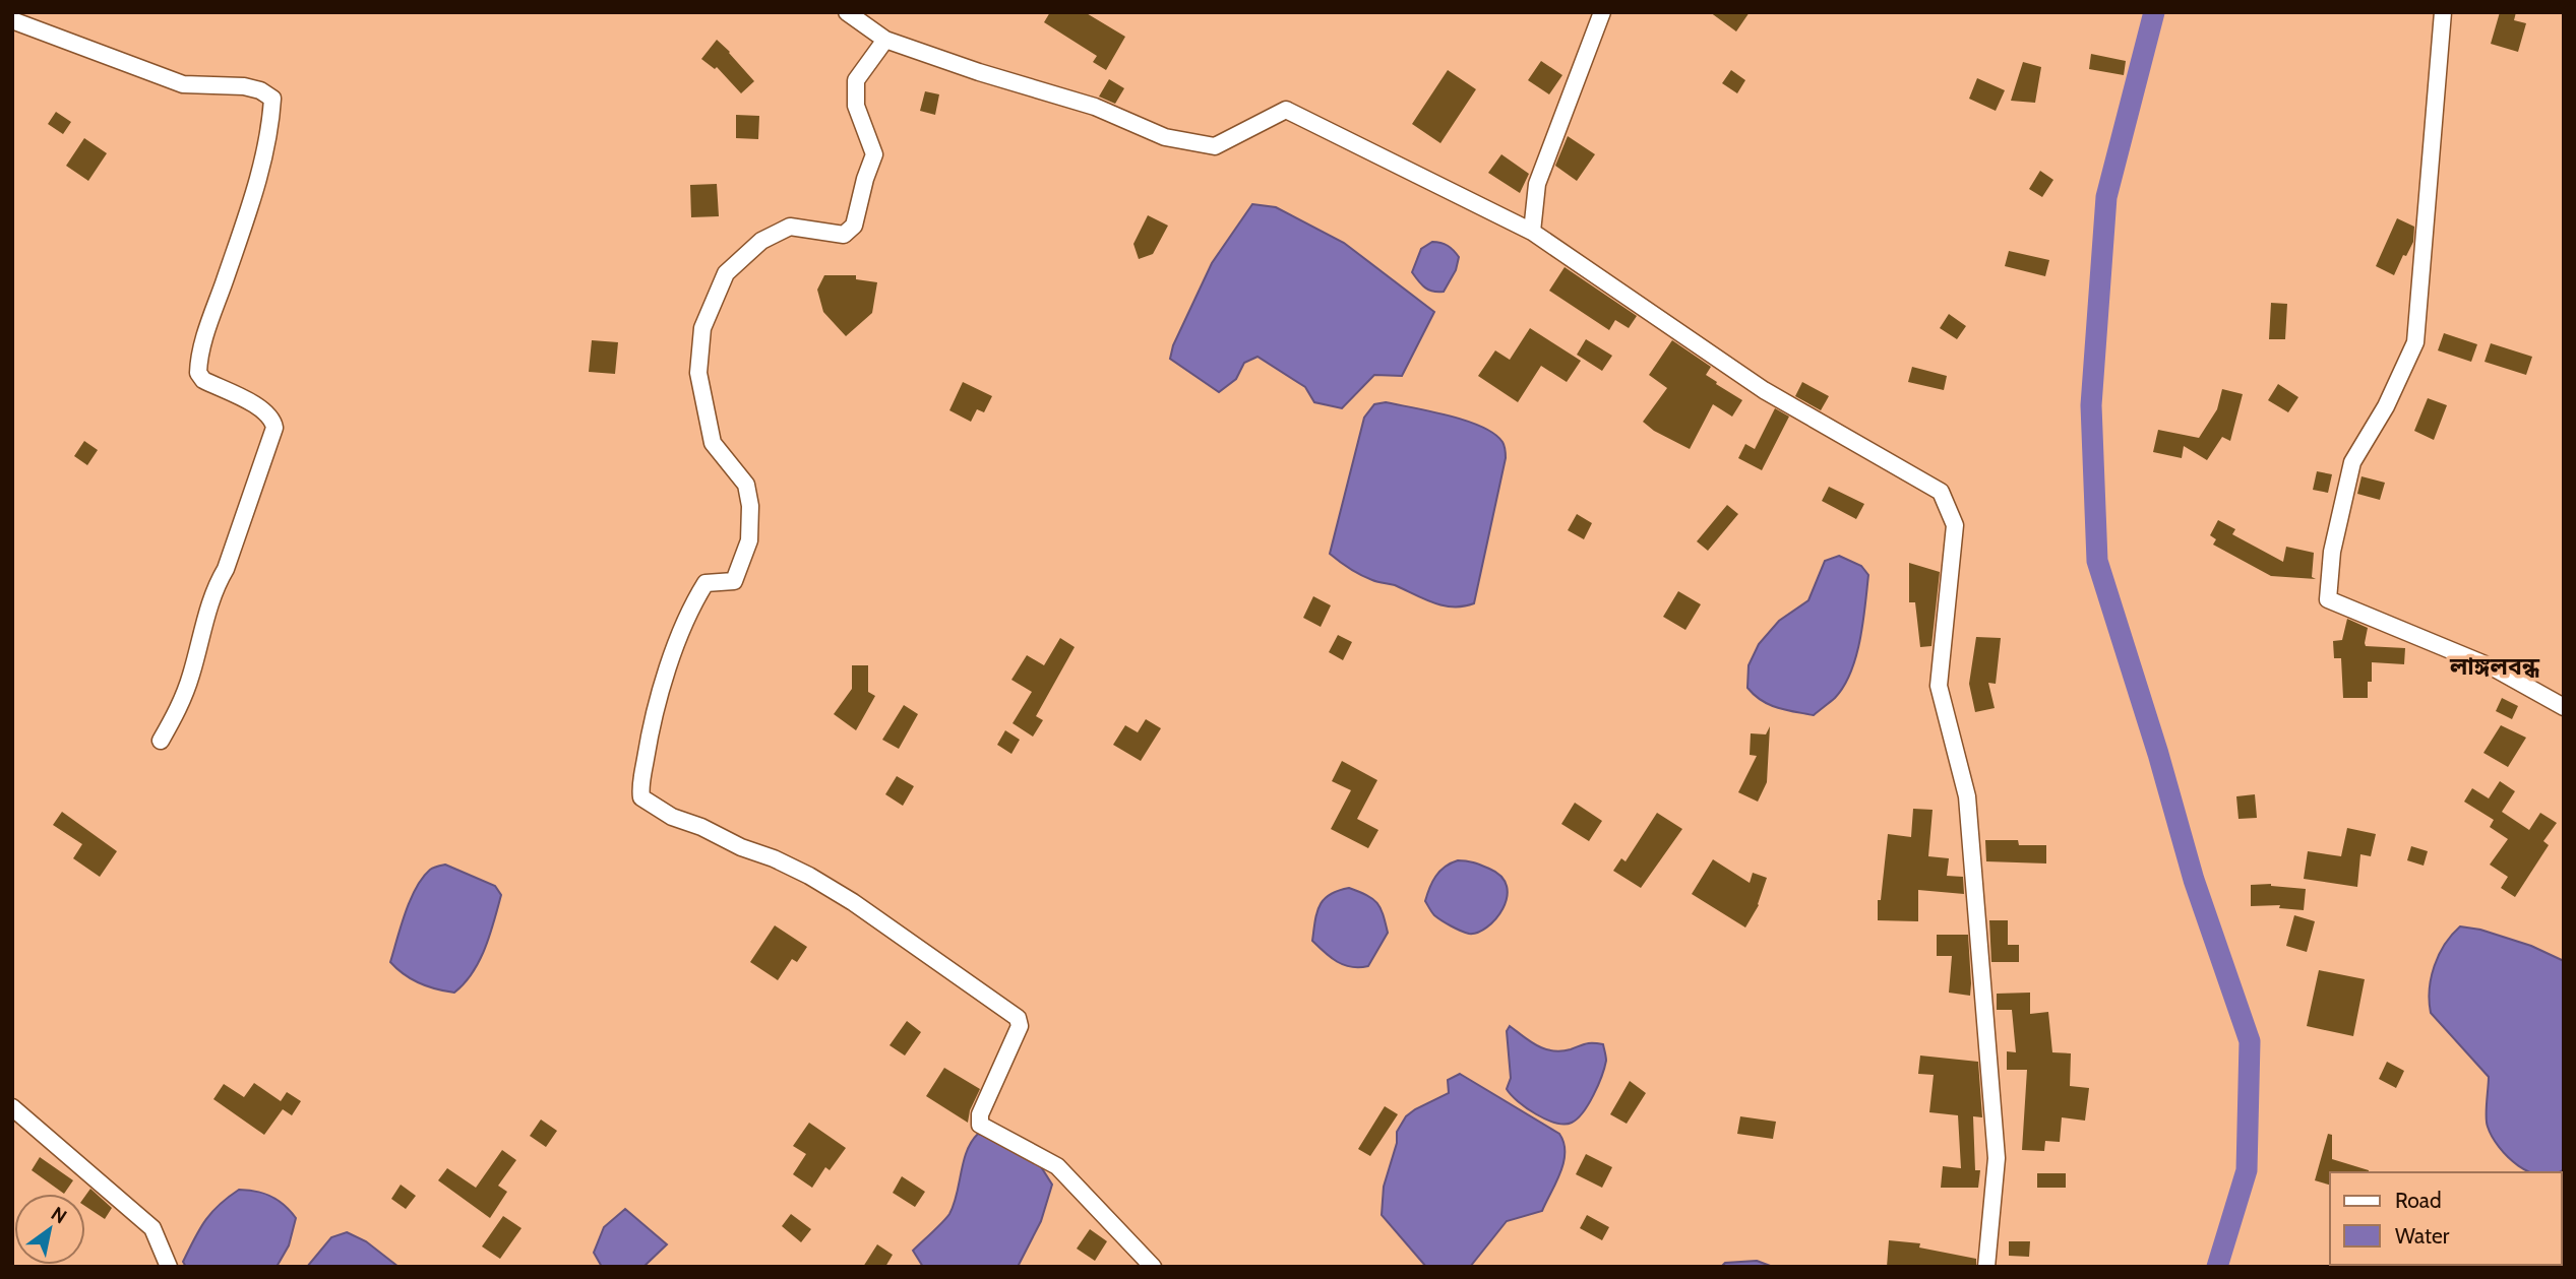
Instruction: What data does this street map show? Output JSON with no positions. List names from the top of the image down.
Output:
{
  "districts": ["লাঙ্গলবন্ধ"],
  "legend": ["Road", "Water"],
  "north": "top right"
}
